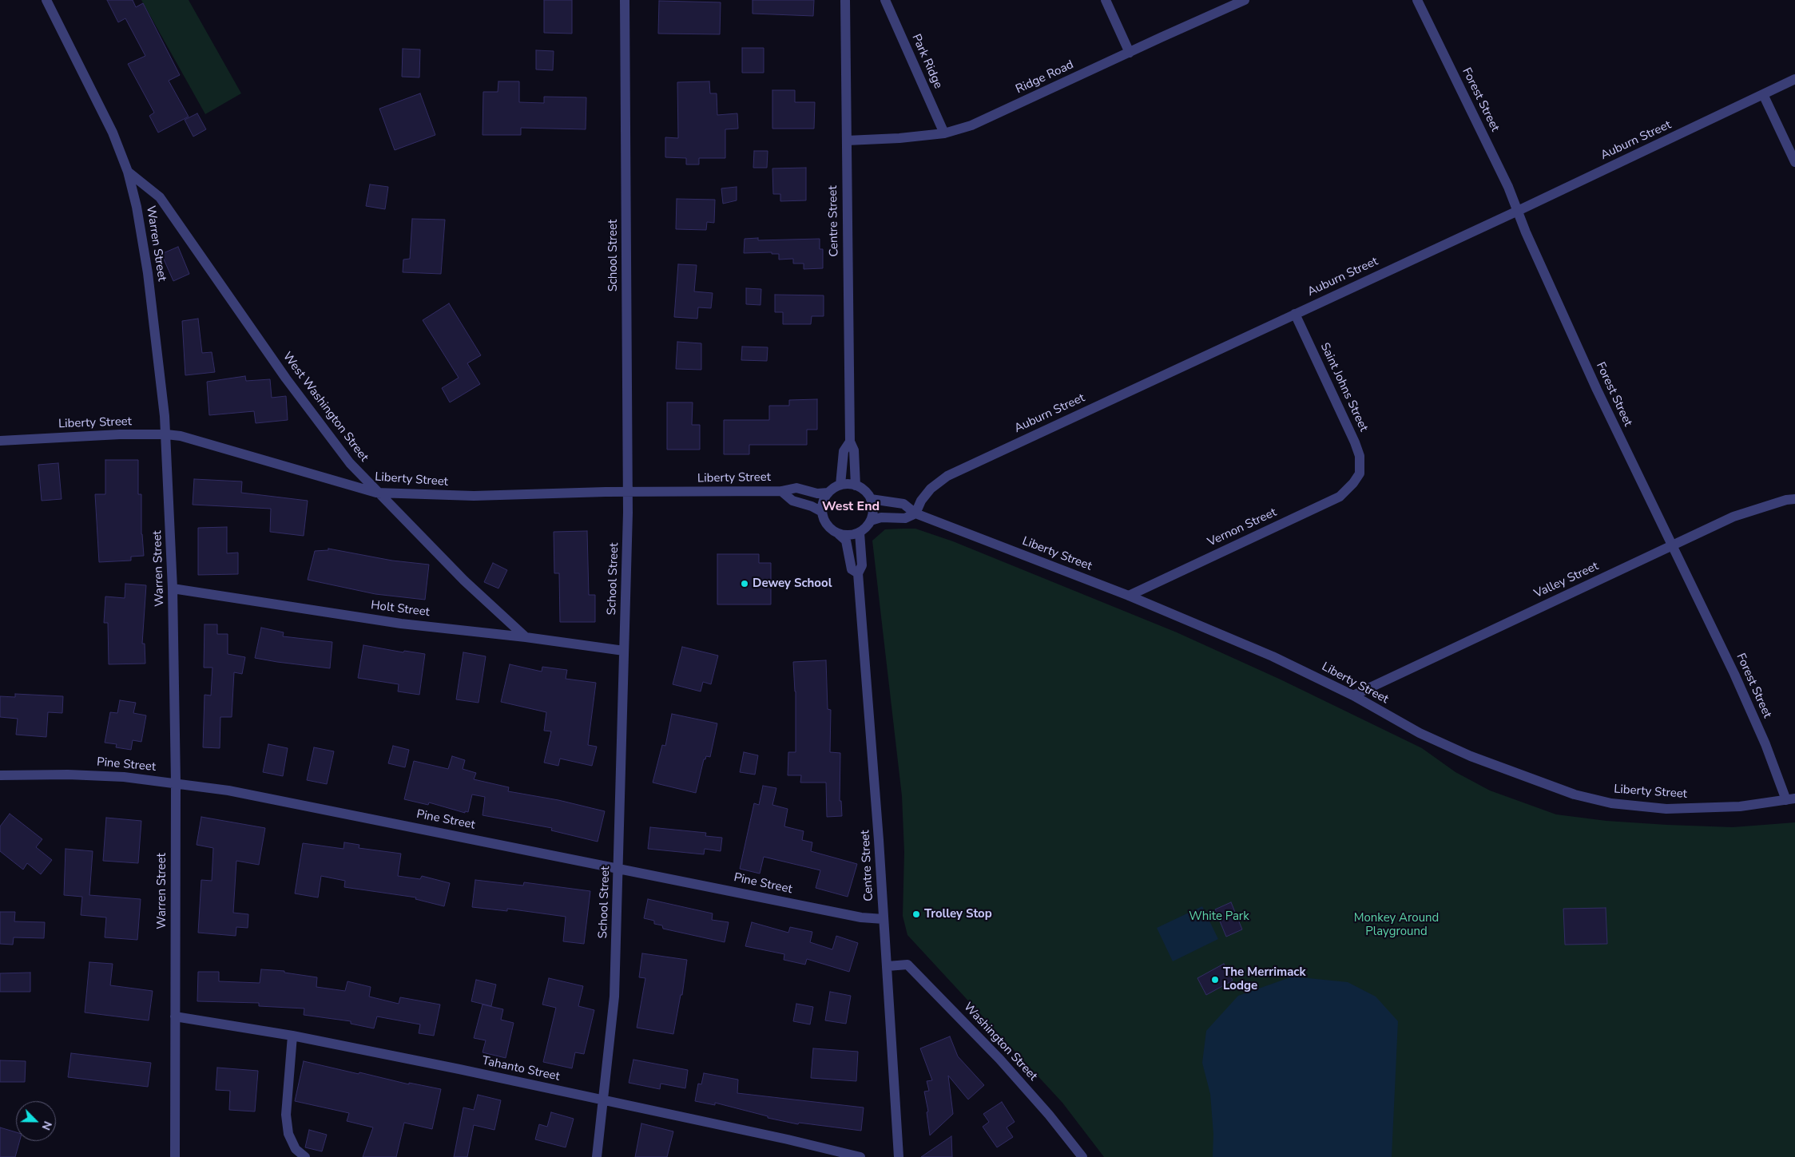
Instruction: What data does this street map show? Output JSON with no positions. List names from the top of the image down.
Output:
{
  "streets": {
    "street": [
      "Park Ridge",
      "Ridge Road",
      "Forest Street",
      "Auburn Street",
      "Centre Street",
      "Warren Street",
      "School Street",
      "Saint Johns Street",
      "West Washington Street",
      "Liberty Street",
      "Vernon Street",
      "Valley Street",
      "Holt Street",
      "Pine Street",
      "Washington Street",
      "Tahanto Street"
    ]
  },
  "crossings": [
    ["Park Ridge", "Ridge Road"],
    ["Ridge Road", "Centre Street"],
    ["Forest Street", "Auburn Street"],
    ["Forest Street", "Liberty Street"],
    ["Forest Street", "Valley Street"],
    ["Auburn Street", "Saint Johns Street"],
    ["Auburn Street", "Liberty Street"],
    ["Centre Street", "Liberty Street"],
    ["Centre Street", "Pine Street"],
    ["Centre Street", "Washington Street"],
    ["Warren Street", "West Washington Street"],
    ["Warren Street", "Liberty Street"],
    ["Warren Street", "Holt Street"],
    ["Warren Street", "Pine Street"],
    ["Warren Street", "Tahanto Street"],
    ["School Street", "Liberty Street"],
    ["School Street", "Holt Street"],
    ["School Street", "Pine Street"],
    ["School Street", "Tahanto Street"],
    ["Saint Johns Street", "Vernon Street"],
    ["West Washington Street", "Liberty Street"],
    ["West Washington Street", "Holt Street"],
    ["Liberty Street", "Vernon Street"],
    ["Liberty Street", "Valley Street"]
  ],
  "districts": ["West End"],
  "parks": ["White Park", "Monkey Around Playground"],
  "places": ["Dewey School", "Trolley Stop", "The Merrimack Lodge"],
  "north": "bottom right"
}
